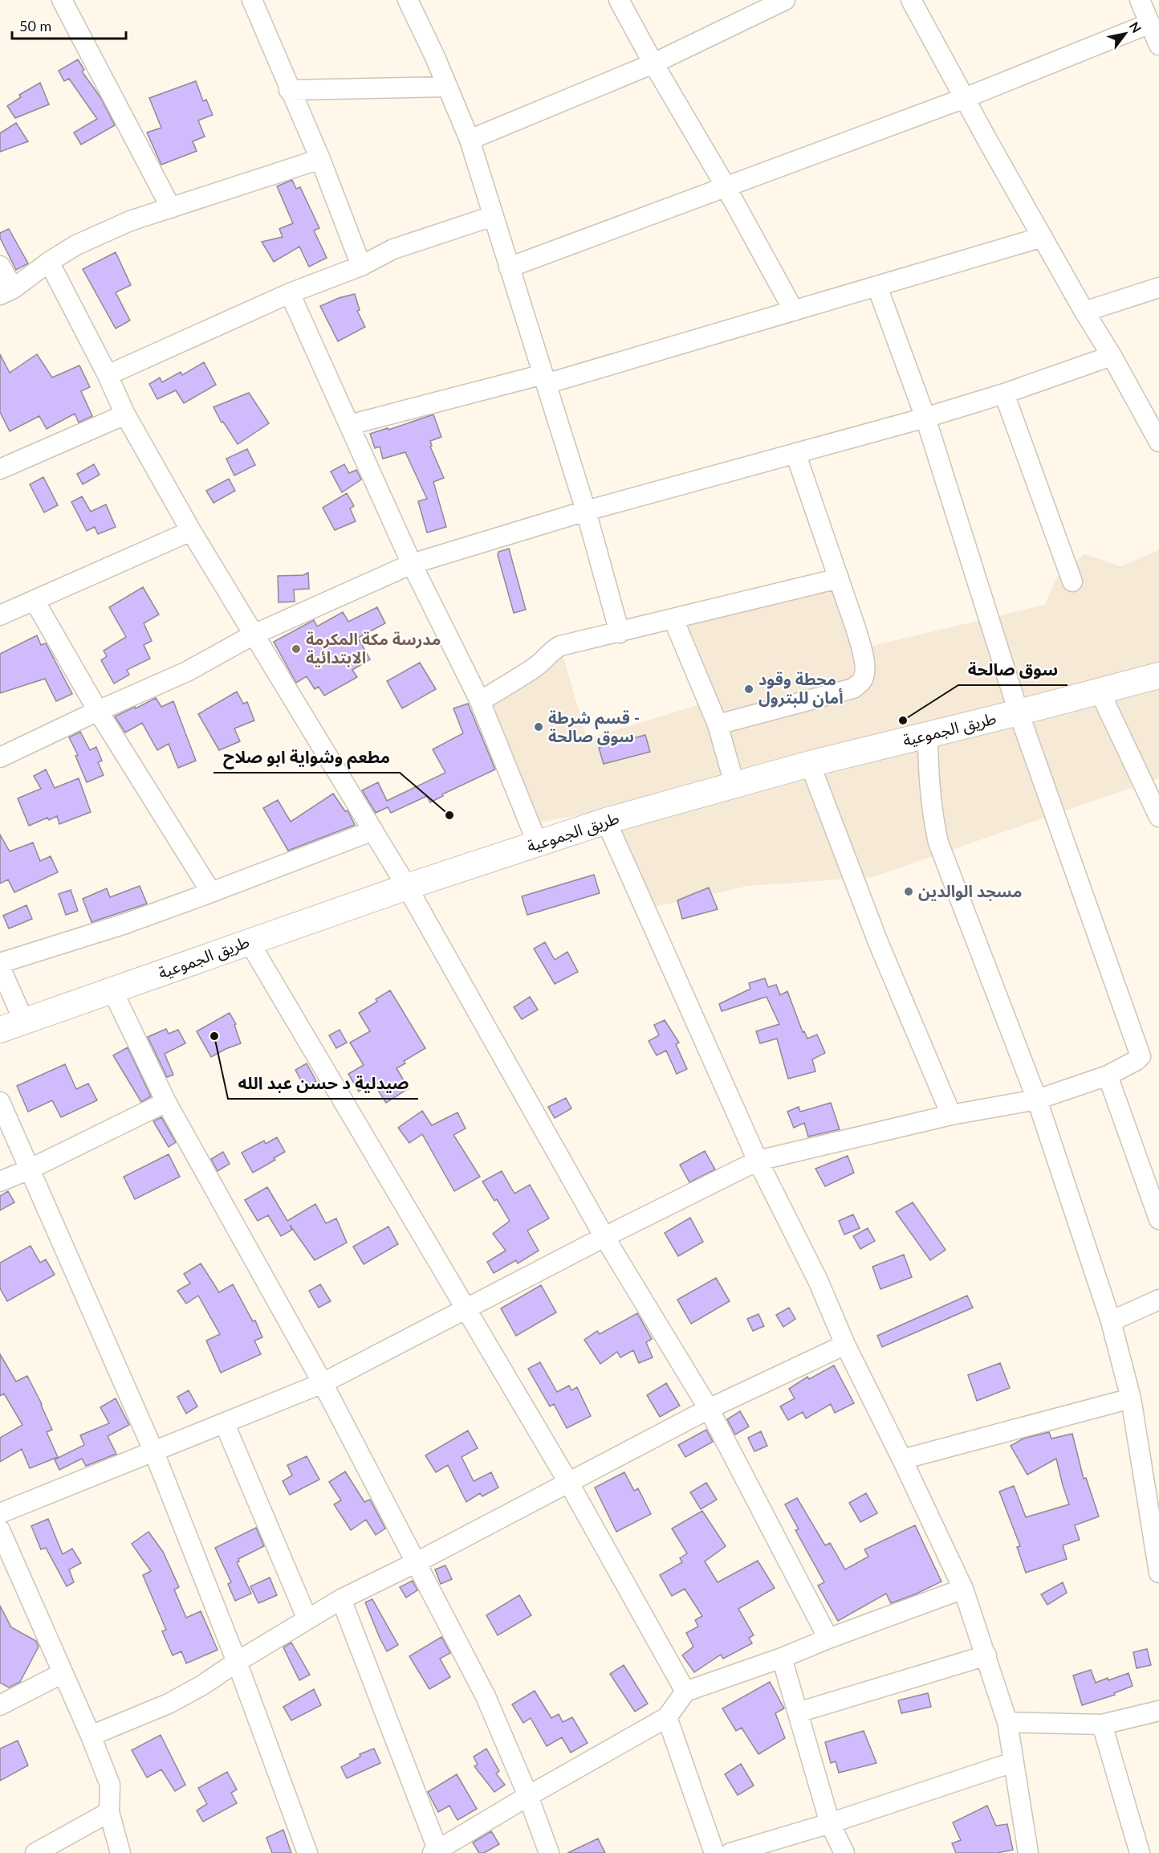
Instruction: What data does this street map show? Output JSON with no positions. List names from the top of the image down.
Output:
{
  "streets": {
    "main road": ["طريق الجموعية"]
  },
  "places": [
    "مدرسة مكة المكرمة الابتدائية",
    "محطة وقود أمان للبترول",
    "سوق صالحة",
    "قسم شرطة - سوق صالحة",
    "مطعم وشواية ابو صلاح",
    "مسجد الوالدين",
    "صيدلية د حسن عبد الله"
  ],
  "scale_bar": "50 m",
  "north": "top right"
}
